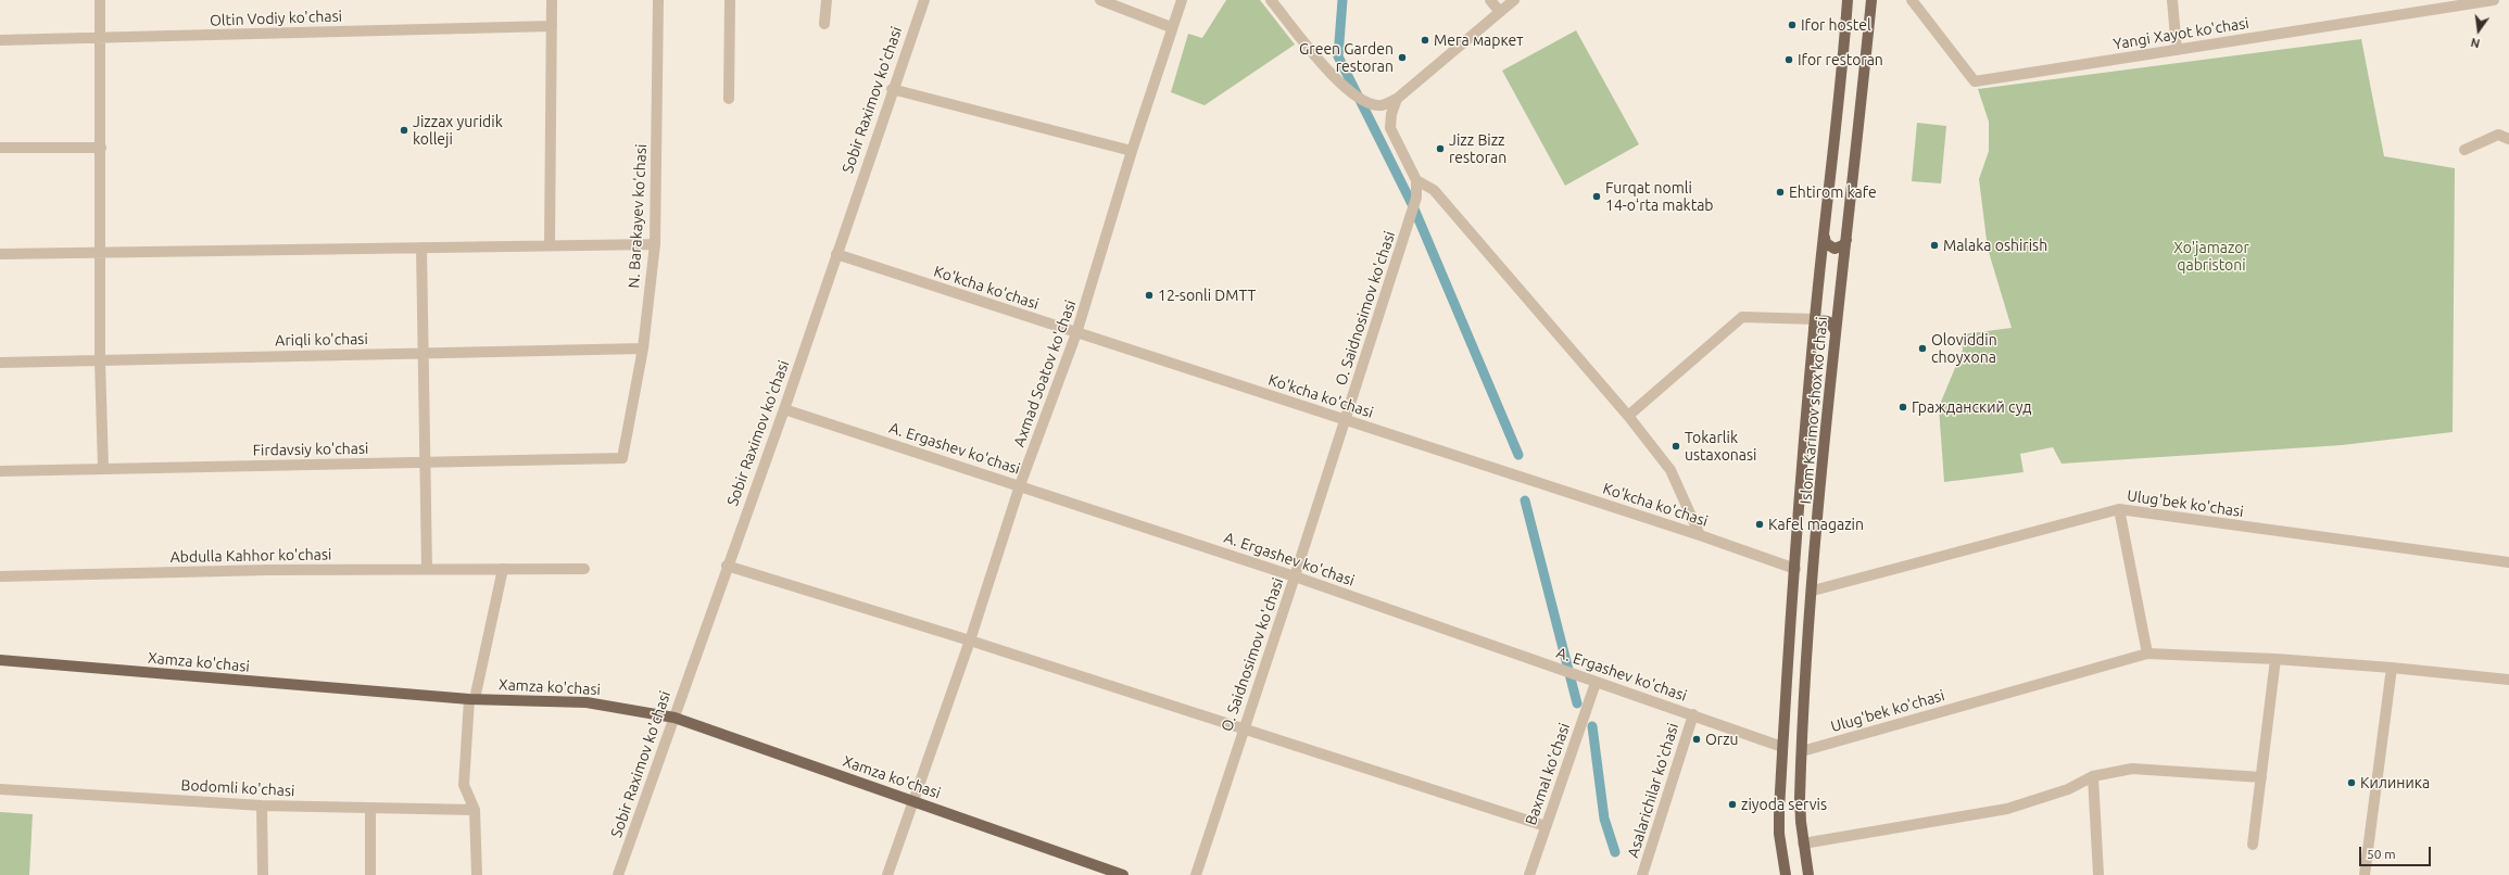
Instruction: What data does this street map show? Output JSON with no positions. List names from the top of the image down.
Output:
{
  "streets": {
    "main road": ["Islom Karimov shox ko'chasi", "Xamza ko'chasi"],
    "street": [
      "Oltin Vodiy ko'chasi",
      "Yangi Xayot ko'chasi",
      "Sobir Raximov ko'chasi",
      "N. Barakayev ko'chasi",
      "Ko'kcha ko'chasi",
      "O. Saidnosimov ko'chasi",
      "Ariqli ko'chasi",
      "Axmad Soatov ko'chasi",
      "A. Ergashev ko'chasi",
      "Firdavsiy ko'chasi",
      "Ulug'bek ko'chasi",
      "Abdulla Kahhor ko'chasi",
      "Baxmal ko'chasi",
      "Bodomli ko'chasi",
      "Asalarichilar ko'chasi"
    ]
  },
  "crossings": [
    ["Sobir Raximov ko'chasi", "Ko'kcha ko'chasi"],
    ["Sobir Raximov ko'chasi", "A. Ergashev ko'chasi"],
    ["Sobir Raximov ko'chasi", "Xamza ko'chasi"],
    ["N. Barakayev ko'chasi", "Ariqli ko'chasi"],
    ["N. Barakayev ko'chasi", "Firdavsiy ko'chasi"],
    ["Ko'kcha ko'chasi", "O. Saidnosimov ko'chasi"],
    ["Ko'kcha ko'chasi", "Axmad Soatov ko'chasi"],
    ["Ko'kcha ko'chasi", "Islom Karimov shox ko'chasi"],
    ["O. Saidnosimov ko'chasi", "A. Ergashev ko'chasi"],
    ["Axmad Soatov ko'chasi", "A. Ergashev ko'chasi"],
    ["Axmad Soatov ko'chasi", "Xamza ko'chasi"],
    ["Islom Karimov shox ko'chasi", "A. Ergashev ko'chasi"],
    ["Islom Karimov shox ko'chasi", "Ulug'bek ko'chasi"],
    ["A. Ergashev ko'chasi", "Baxmal ko'chasi"],
    ["A. Ergashev ko'chasi", "Asalarichilar ko'chasi"]
  ],
  "parks": ["Xo'jamazor qabristoni"],
  "places": [
    "Ifor hostel",
    "Мега маркет",
    "Green Garden restoran",
    "Ifor restoran",
    "Jizzax yuridik kolleji",
    "Jizz Bizz restoran",
    "Ehtirom kafe",
    "Furqat nomli 14-oʻrta maktab",
    "Malaka oshirish",
    "12-sonli DMTT",
    "Oloviddin choyxona",
    "Гражданский суд",
    "Tokarlik ustaxonasi",
    "Kafel magazin",
    "Orzu",
    "Килиника",
    "ziyoda servis"
  ],
  "scale_bar": "50 m",
  "north": "bottom"
}
